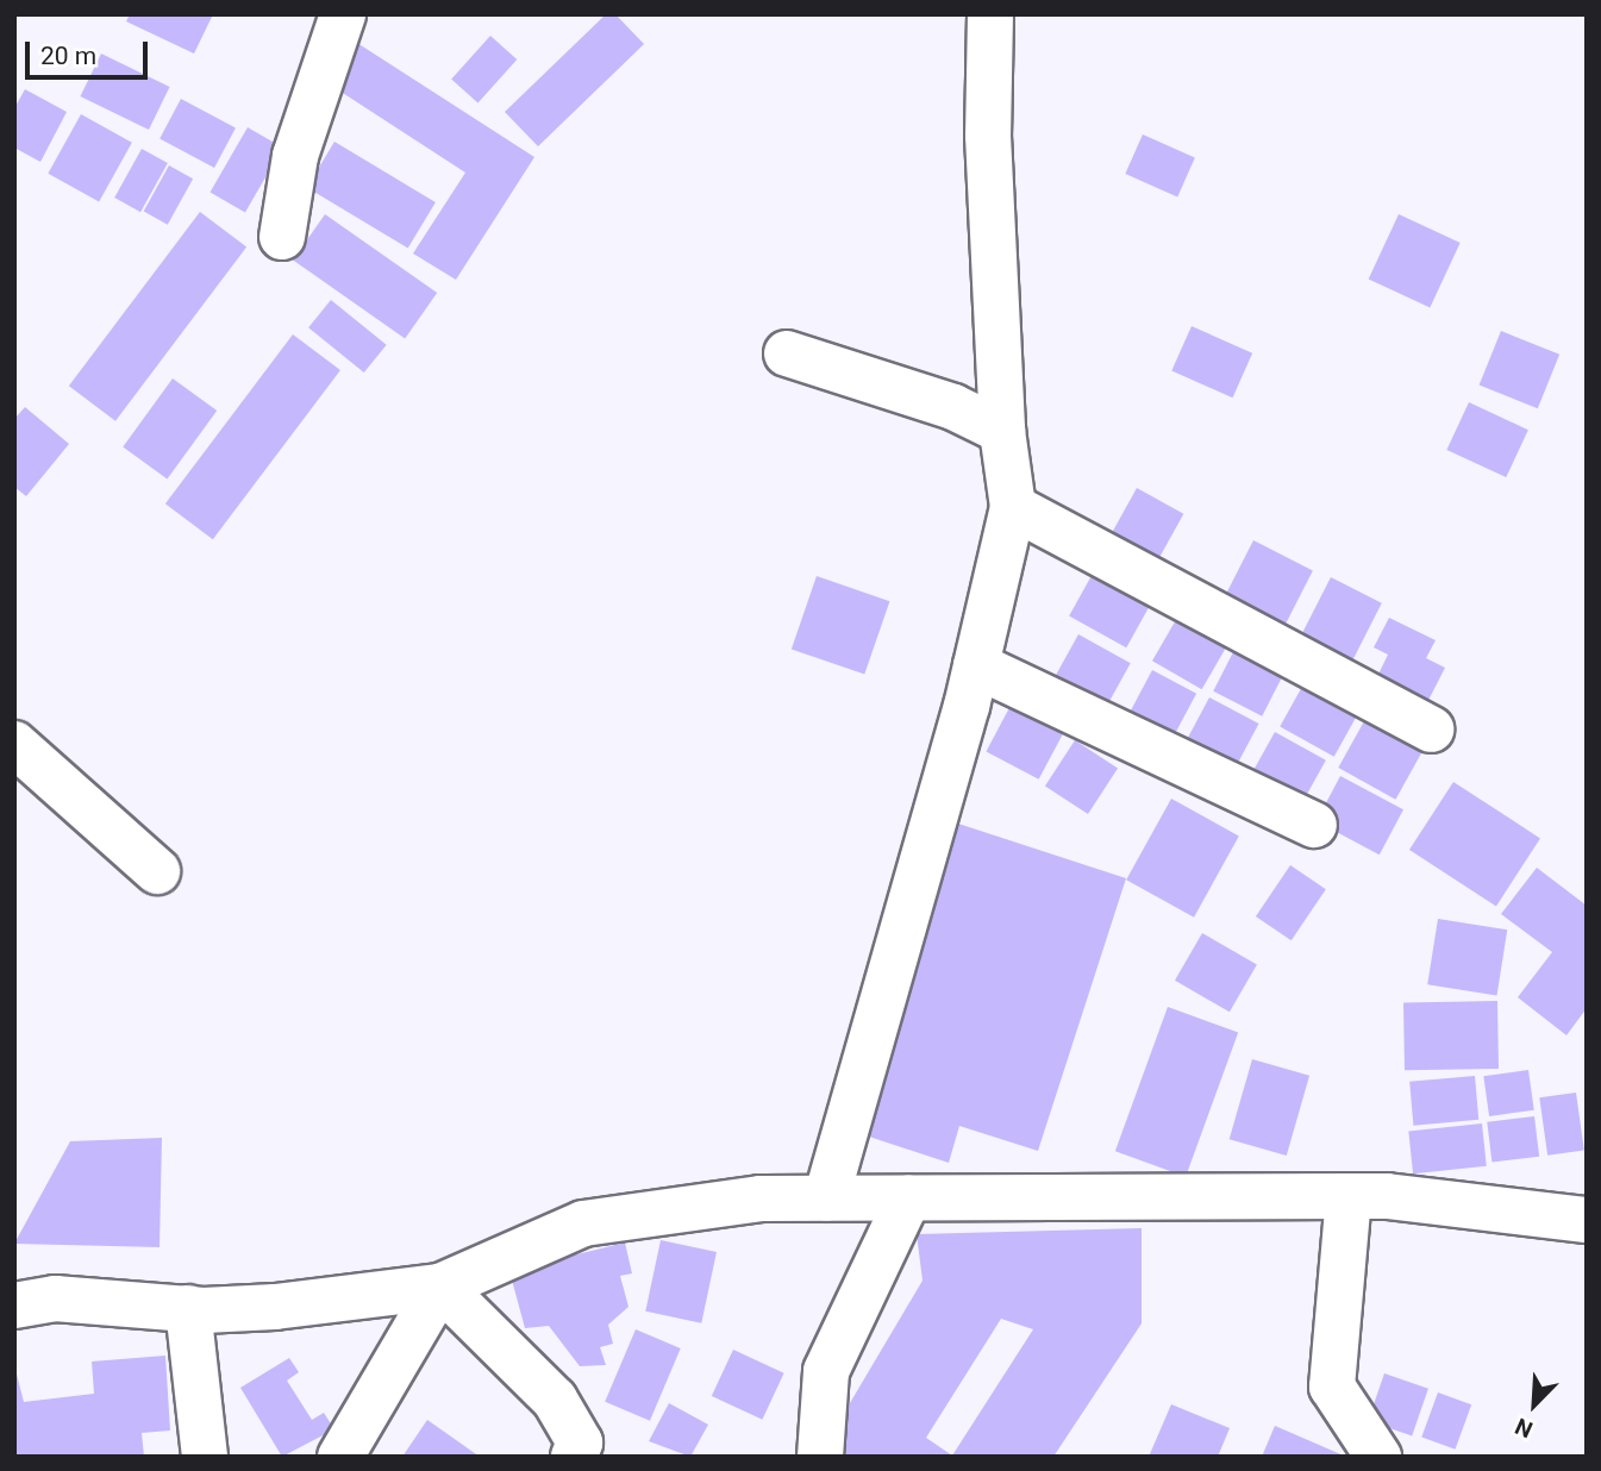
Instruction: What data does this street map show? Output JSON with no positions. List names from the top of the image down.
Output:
{
  "scale_bar": "20 m",
  "north": "bottom left"
}
